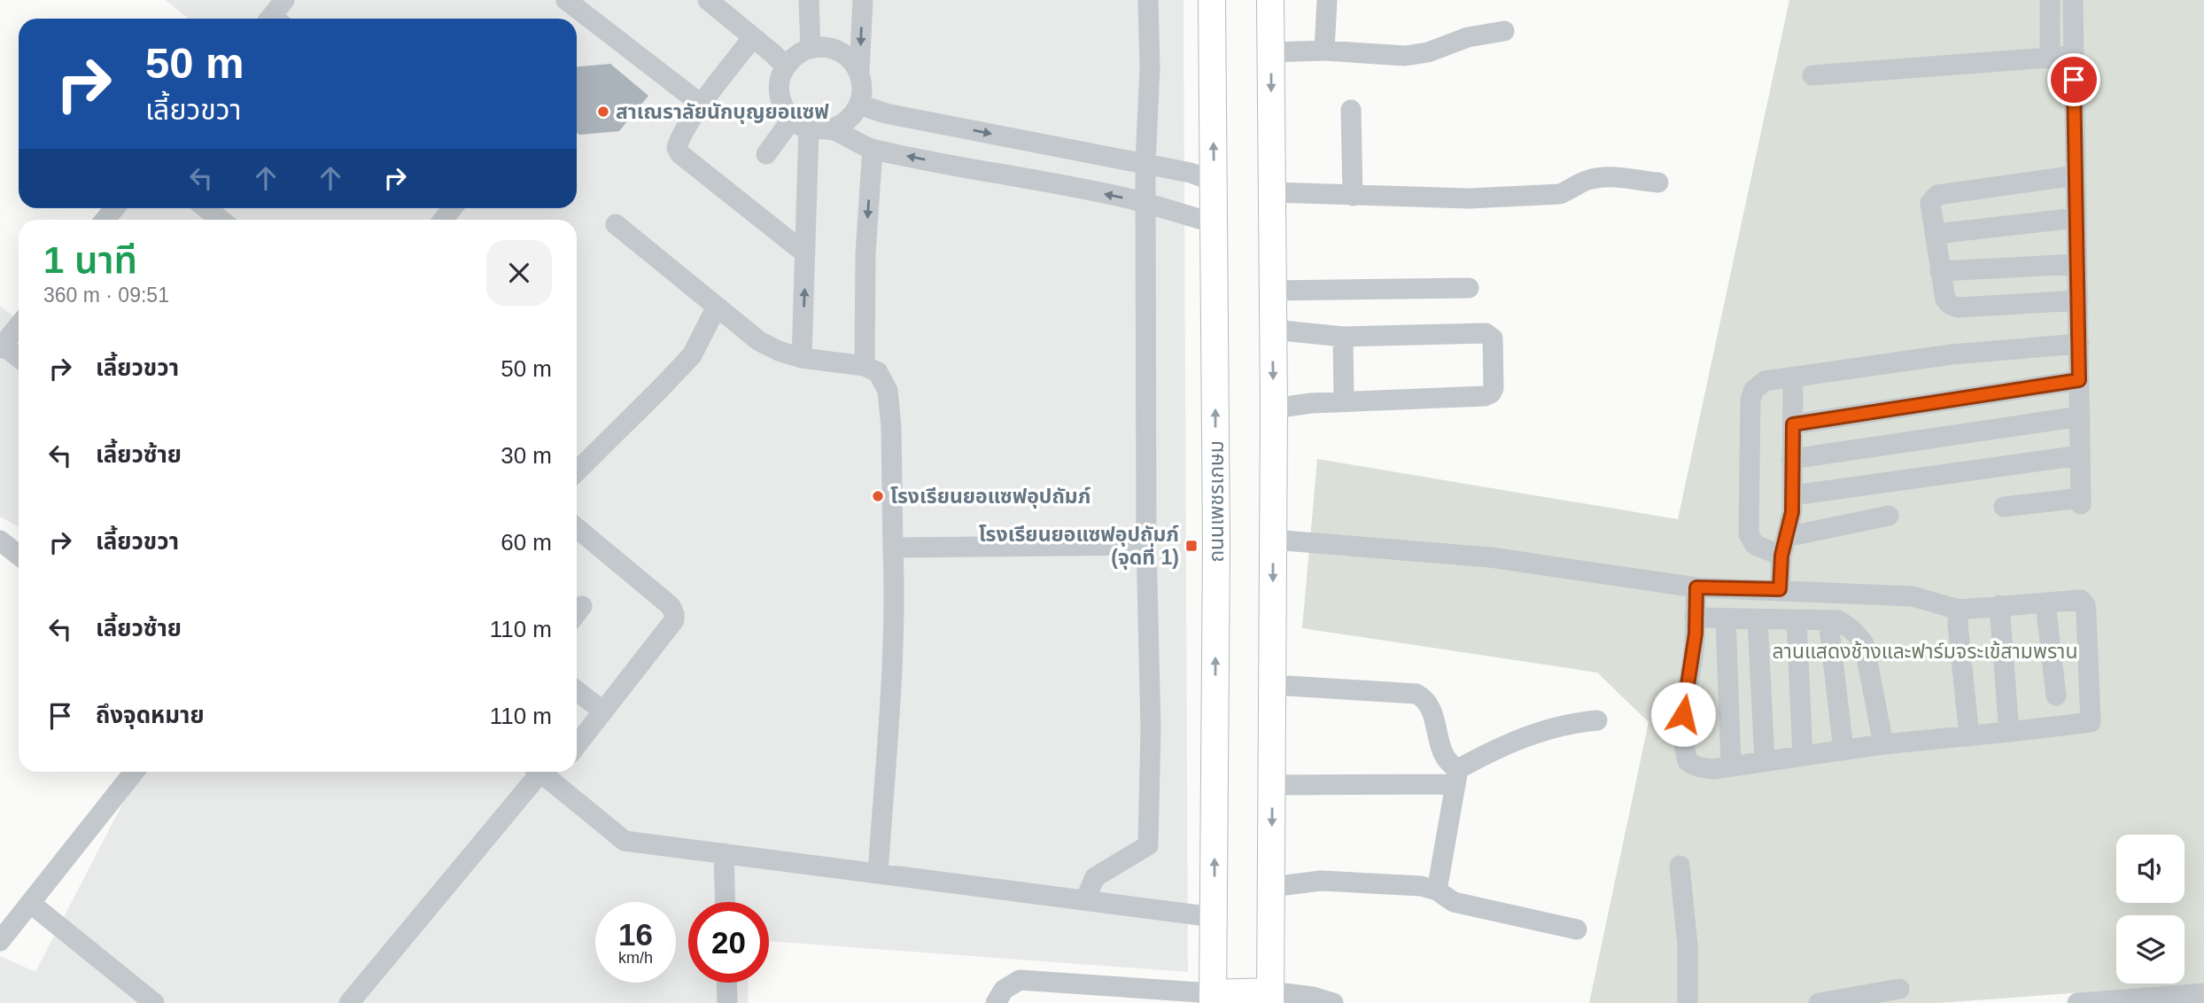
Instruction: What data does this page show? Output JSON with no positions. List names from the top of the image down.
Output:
{
  "streets": {
    "main road": ["ถนนเพชรเกษม"]
  },
  "parks": ["ลานแสดงช้างและฟาร์มจระเข้สามพราน"],
  "places": {
    "other": ["สาเณราลัยนักบุญยอแซฟ", "โรงเรียนยอแซฟอุปถัมภ์"],
    "transit": ["โรงเรียนยอแซฟอุปถัมภ์ (จุดที่ 1)"]
  },
  "page": {
    "turn": ["50 m", "เลี้ยวขวา"],
    "heading": ["1 นาที", "360 m · 09:51"],
    "list": [
      {
        "name": "เลี้ยวขวา",
        "value": "50 m"
      },
      {
        "name": "เลี้ยวซ้าย",
        "value": "30 m"
      },
      {
        "name": "เลี้ยวขวา",
        "value": "60 m"
      },
      {
        "name": "เลี้ยวซ้าย",
        "value": "110 m"
      },
      {
        "name": "ถึงจุดหมาย",
        "value": "110 m"
      }
    ],
    "speed": "16 km/h",
    "limit": "20"
  }
}
